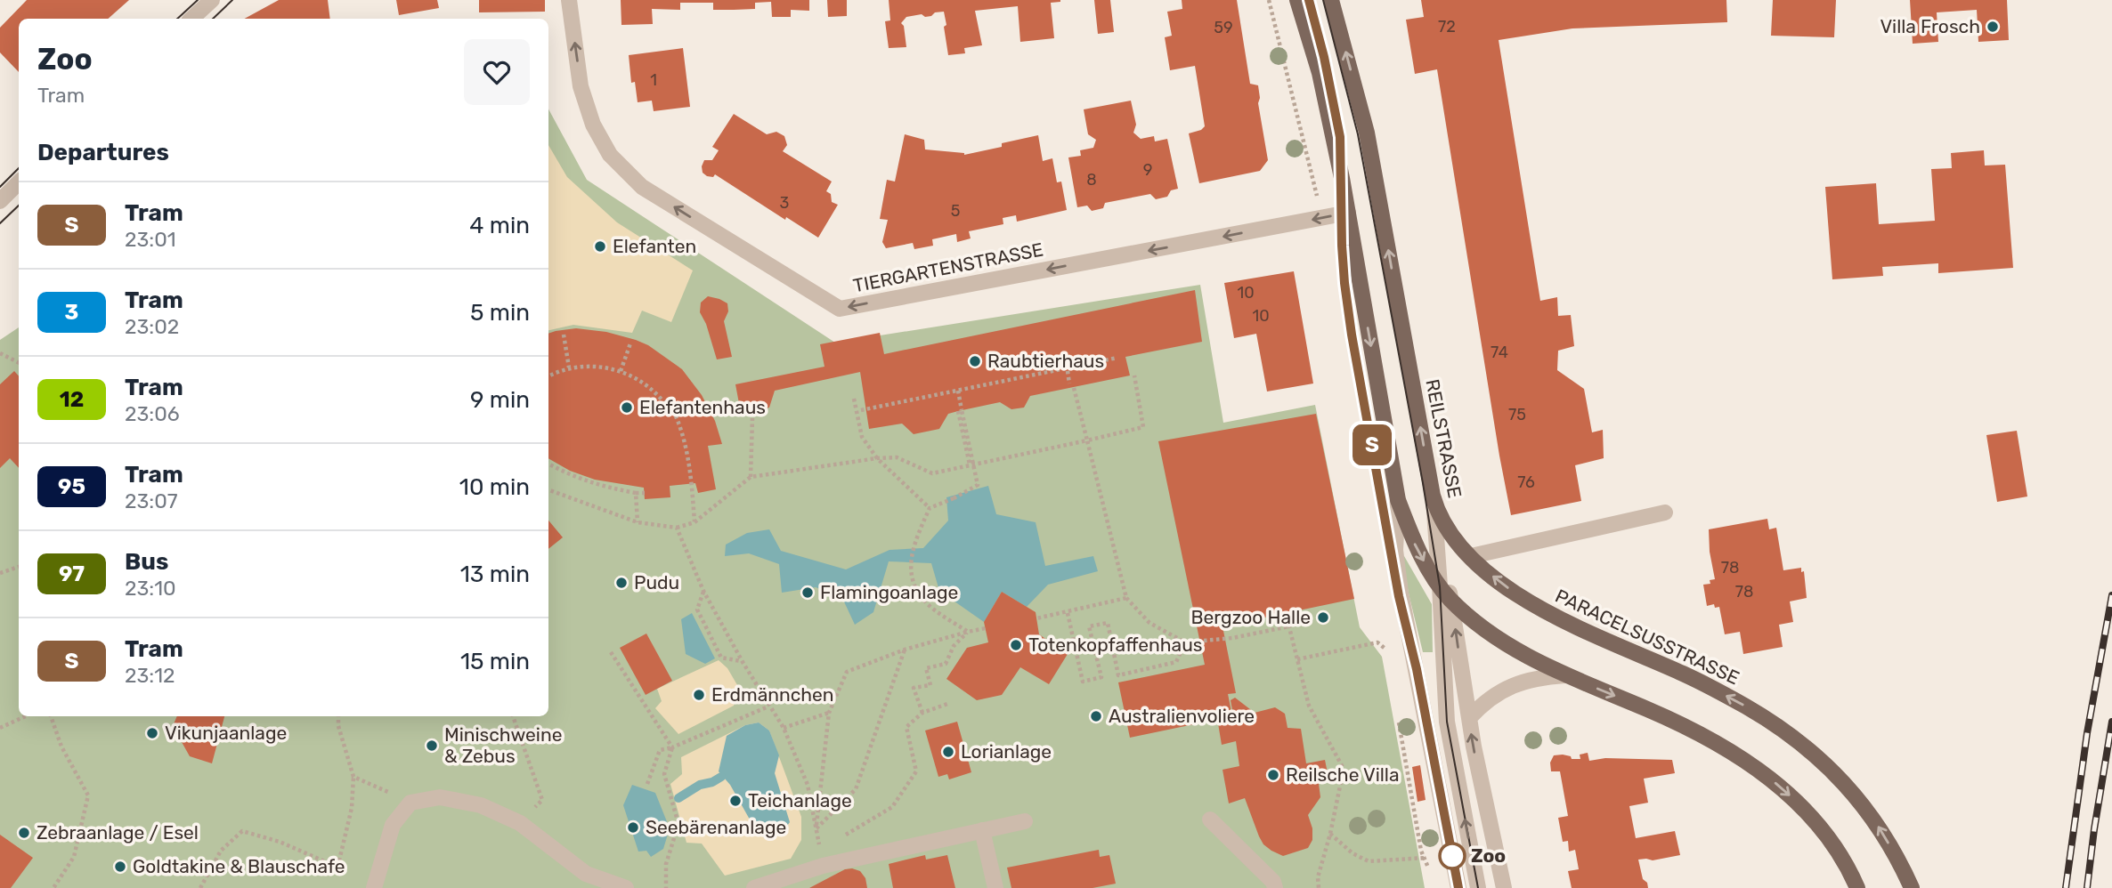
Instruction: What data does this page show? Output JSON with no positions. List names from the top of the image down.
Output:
{
  "streets": {
    "main road": ["REILSTRASSE", "PARACELSUSSTRASSE"],
    "street": ["TIERGARTENSTRASSE"]
  },
  "crossings": [
    ["REILSTRASSE", "PARACELSUSSTRASSE"]
  ],
  "one_way": ["TIERGARTENSTRASSE"],
  "places": [
    "Villa Frosch",
    "Elefanten",
    "Raubtierhaus",
    "Elefantenhaus",
    "Pudu",
    "Flamingoanlage",
    "Bergzoo Halle",
    "Totenkopfaffenhaus",
    "Erdmännchen",
    "Australienvoliere",
    "Vikunjaanlage",
    "Minischweine & Zebus",
    "Lorianlage",
    "Reilsche Villa",
    "Teichanlage",
    "Seebärenanlage",
    "Zebraanlage / Esel",
    "Zoo",
    "Goldtakine & Blauschafe"
  ],
  "lines": ["tram line S"],
  "house_numbers": [
    "72",
    "59",
    "1",
    "9",
    "8",
    "3",
    "5",
    "10",
    "10",
    "74",
    "75",
    "76",
    "78",
    "78"
  ],
  "page": {
    "on_map": "S",
    "heading": [
      ["Zoo", "Tram"],
      "Departures"
    ],
    "list": [
      {
        "mark": "S",
        "name": "Tram",
        "note": "23:01",
        "value": "4 min"
      },
      {
        "mark": "3",
        "name": "Tram",
        "note": "23:02",
        "value": "5 min"
      },
      {
        "mark": "12",
        "name": "Tram",
        "note": "23:06",
        "value": "9 min"
      },
      {
        "mark": "95",
        "name": "Tram",
        "note": "23:07",
        "value": "10 min"
      },
      {
        "mark": "97",
        "name": "Bus",
        "note": "23:10",
        "value": "13 min"
      },
      {
        "mark": "S",
        "name": "Tram",
        "note": "23:12",
        "value": "15 min"
      }
    ]
  }
}
